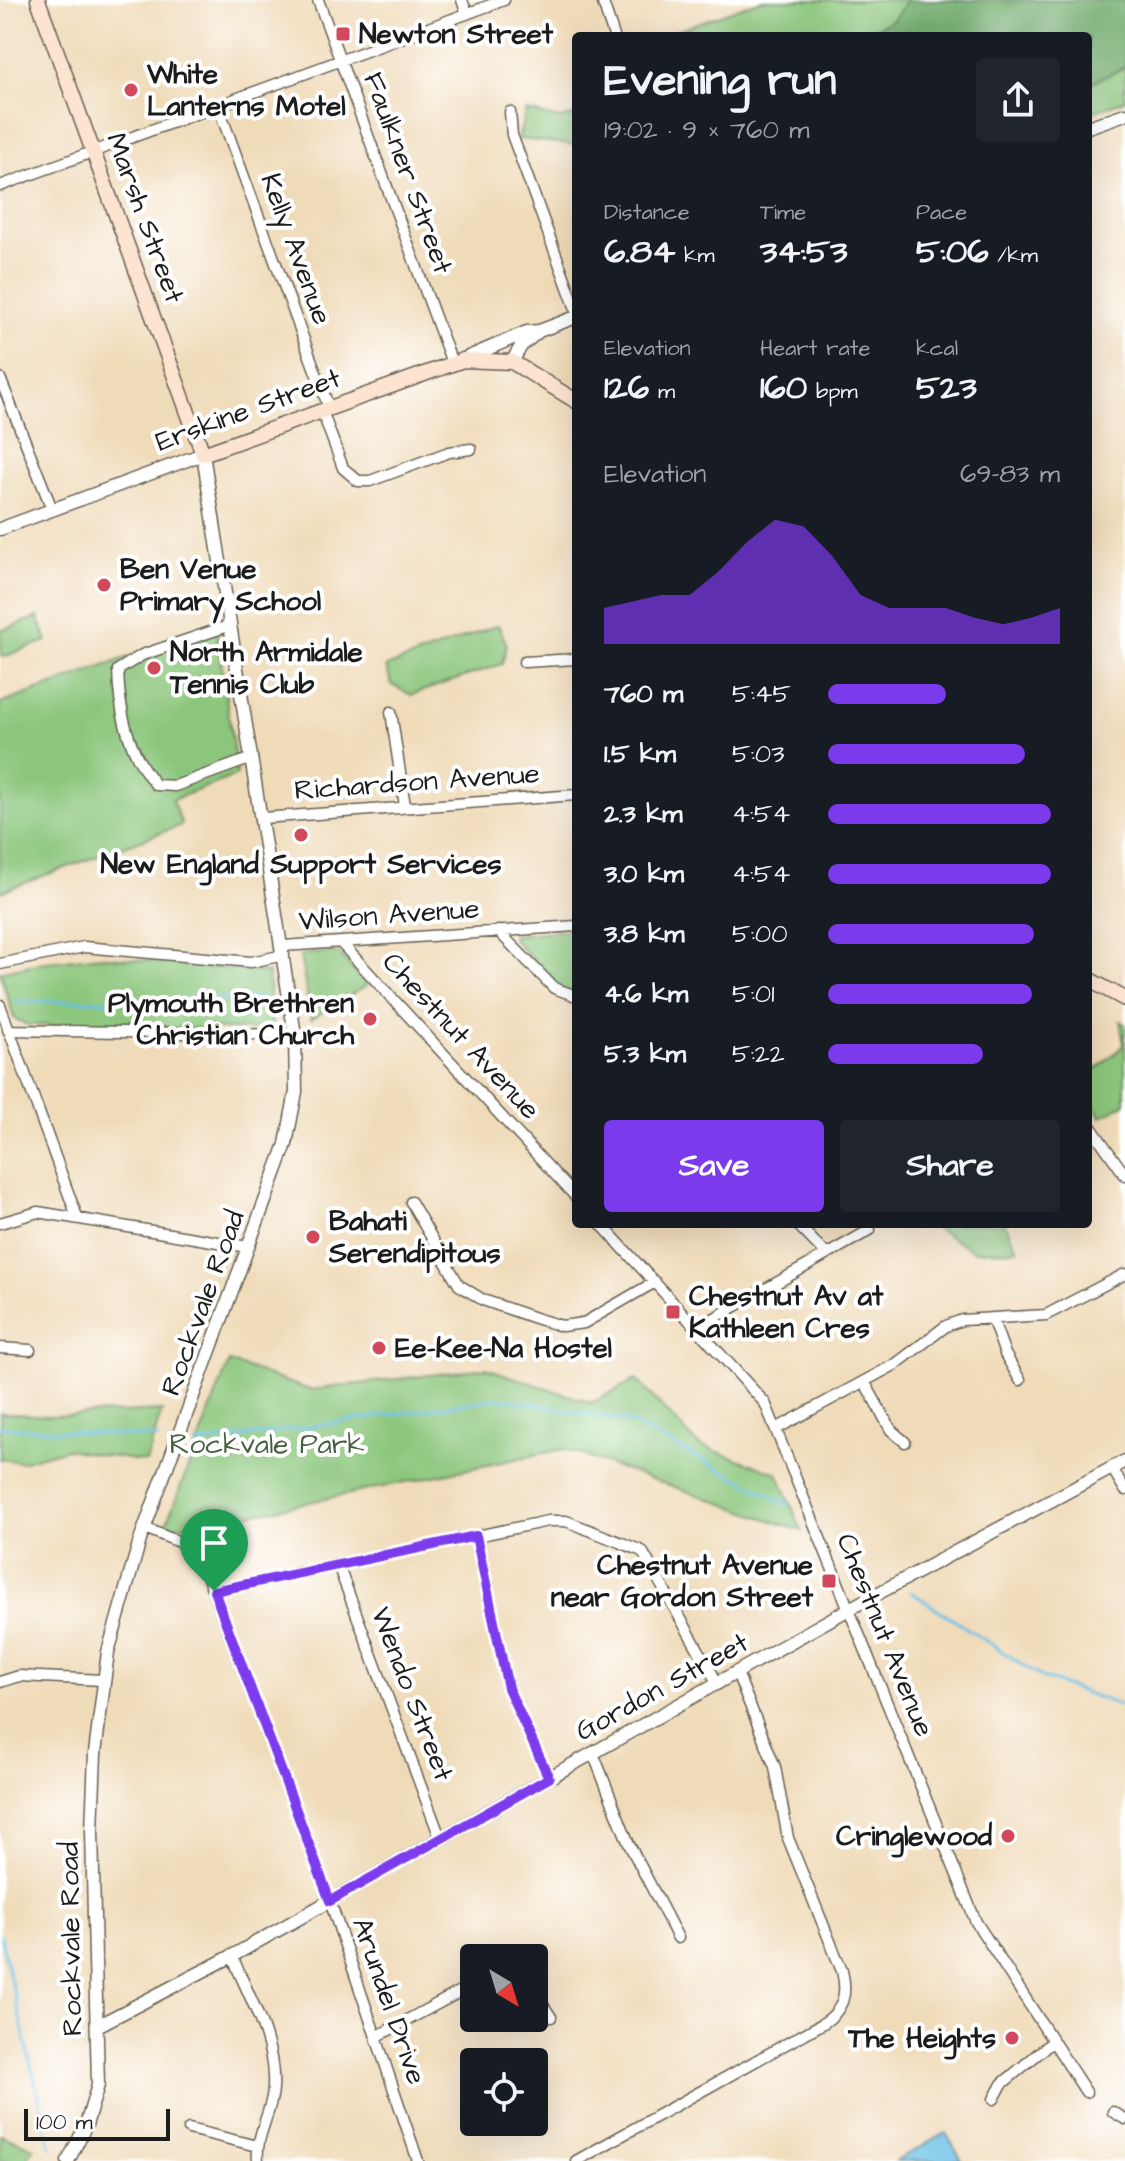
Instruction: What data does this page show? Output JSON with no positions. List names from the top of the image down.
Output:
{
  "streets": {
    "main road": ["Marsh Street", "Erskine Street"],
    "street": [
      "Faulkner Street",
      "Kelly Avenue",
      "Richardson Avenue",
      "Wilson Avenue",
      "Chestnut Avenue",
      "Rockvale Road",
      "Gordon Street",
      "Wendo Street",
      "Arundel Drive"
    ]
  },
  "crossings": [
    ["Faulkner Street", "Erskine Street"],
    ["Marsh Street", "Erskine Street"],
    ["Marsh Street", "Rockvale Road"],
    ["Kelly Avenue", "Erskine Street"],
    ["Erskine Street", "Rockvale Road"],
    ["Richardson Avenue", "Rockvale Road"],
    ["Wilson Avenue", "Chestnut Avenue"],
    ["Wilson Avenue", "Rockvale Road"],
    ["Chestnut Avenue", "Gordon Street"],
    ["Rockvale Road", "Gordon Street"],
    ["Rockvale Road", "Arundel Drive"],
    ["Gordon Street", "Wendo Street"],
    ["Gordon Street", "Arundel Drive"]
  ],
  "parks": ["Rockvale Park"],
  "places": {
    "transit": ["Newton Street", "Chestnut Av at Kathleen Cres", "Chestnut Avenue near Gordon Street"],
    "other": [
      "White Lanterns Motel",
      "Ben Venue Primary School",
      "North Armidale Tennis Club",
      "New England Support Services",
      "Plymouth Brethren Christian Church",
      "Bahati Serendipitous",
      "Ee-Kee-Na Hostel",
      "Cringlewood",
      "The Heights"
    ]
  },
  "scale_bar": "100 m",
  "north": "bottom right",
  "page": {
    "heading": ["Evening run", "19:02 · 9 × 760 m"],
    "stats": [
      ["Distance", "6.84 km"],
      ["Time", "34:53"],
      ["Pace", "5:06 /km"],
      ["Elevation", "126 m"],
      ["Heart rate", "160 bpm"],
      ["kcal", "523"]
    ],
    "chart": ["Elevation", "69–83 m"],
    "list": [
      {
        "name": "760 m",
        "note": "5:45"
      },
      {
        "name": "1.5 km",
        "note": "5:03"
      },
      {
        "name": "2.3 km",
        "note": "4:54"
      },
      {
        "name": "3.0 km",
        "note": "4:54"
      },
      {
        "name": "3.8 km",
        "note": "5:00"
      },
      {
        "name": "4.6 km",
        "note": "5:01"
      },
      {
        "name": "5.3 km",
        "note": "5:22"
      }
    ],
    "buttons": ["Save", "Share"],
    "scale": "100 m"
  }
}
